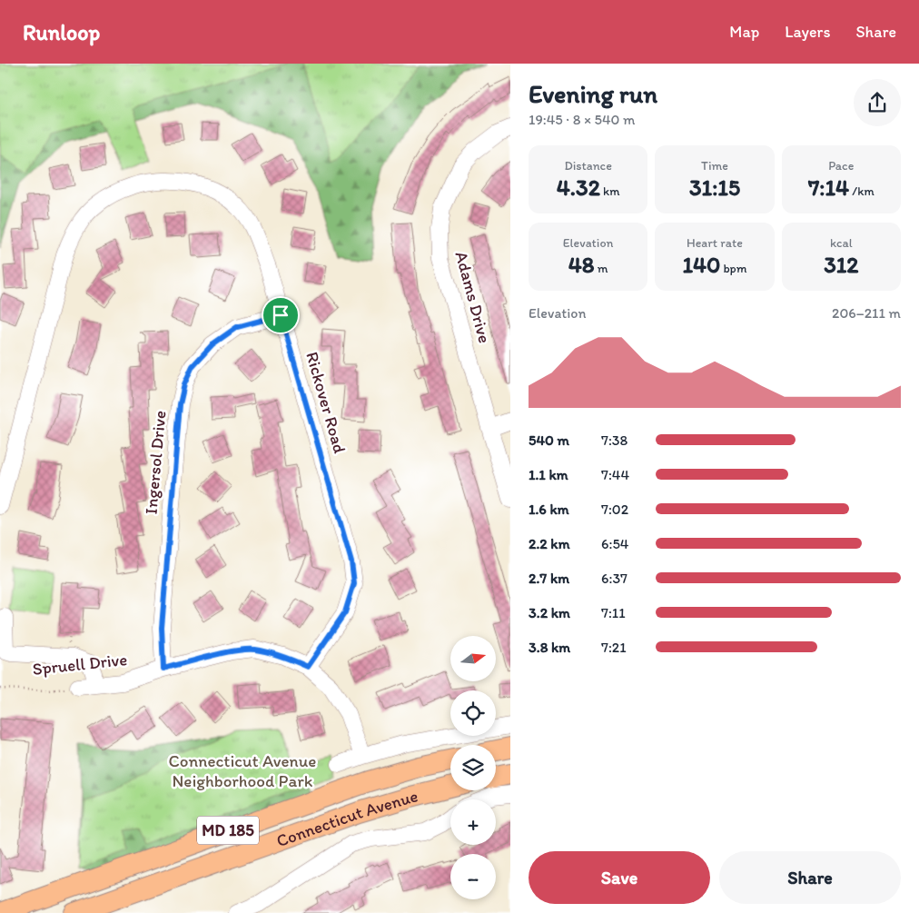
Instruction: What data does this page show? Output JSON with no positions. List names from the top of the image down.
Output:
{
  "streets": {
    "main road": ["Connecticut Avenue", "MD 185"],
    "street": [
      "Adams Drive",
      "Rickover Road",
      "Ingersol Drive",
      "Spruell Drive"
    ]
  },
  "crossings": [
    ["Rickover Road", "Ingersol Drive"],
    ["Rickover Road", "Spruell Drive"],
    ["Ingersol Drive", "Spruell Drive"]
  ],
  "parks": ["Connecticut Avenue Neighborhood Park"],
  "north": "right",
  "page": {
    "header": "Runloop",
    "nav": ["Map", "Layers", "Share"],
    "heading": ["Evening run", "19:45 · 8 × 540 m"],
    "stats": [
      ["Distance", "4.32 km"],
      ["Time", "31:15"],
      ["Pace", "7:14 /km"],
      ["Elevation", "48 m"],
      ["Heart rate", "140 bpm"],
      ["kcal", "312"]
    ],
    "chart": ["Elevation", "206–211 m"],
    "list": [
      {
        "name": "540 m",
        "note": "7:38"
      },
      {
        "name": "1.1 km",
        "note": "7:44"
      },
      {
        "name": "1.6 km",
        "note": "7:02"
      },
      {
        "name": "2.2 km",
        "note": "6:54"
      },
      {
        "name": "2.7 km",
        "note": "6:37"
      },
      {
        "name": "3.2 km",
        "note": "7:11"
      },
      {
        "name": "3.8 km",
        "note": "7:21"
      }
    ],
    "map_buttons": ["+", "−"],
    "buttons": ["Save", "Share"]
  }
}
